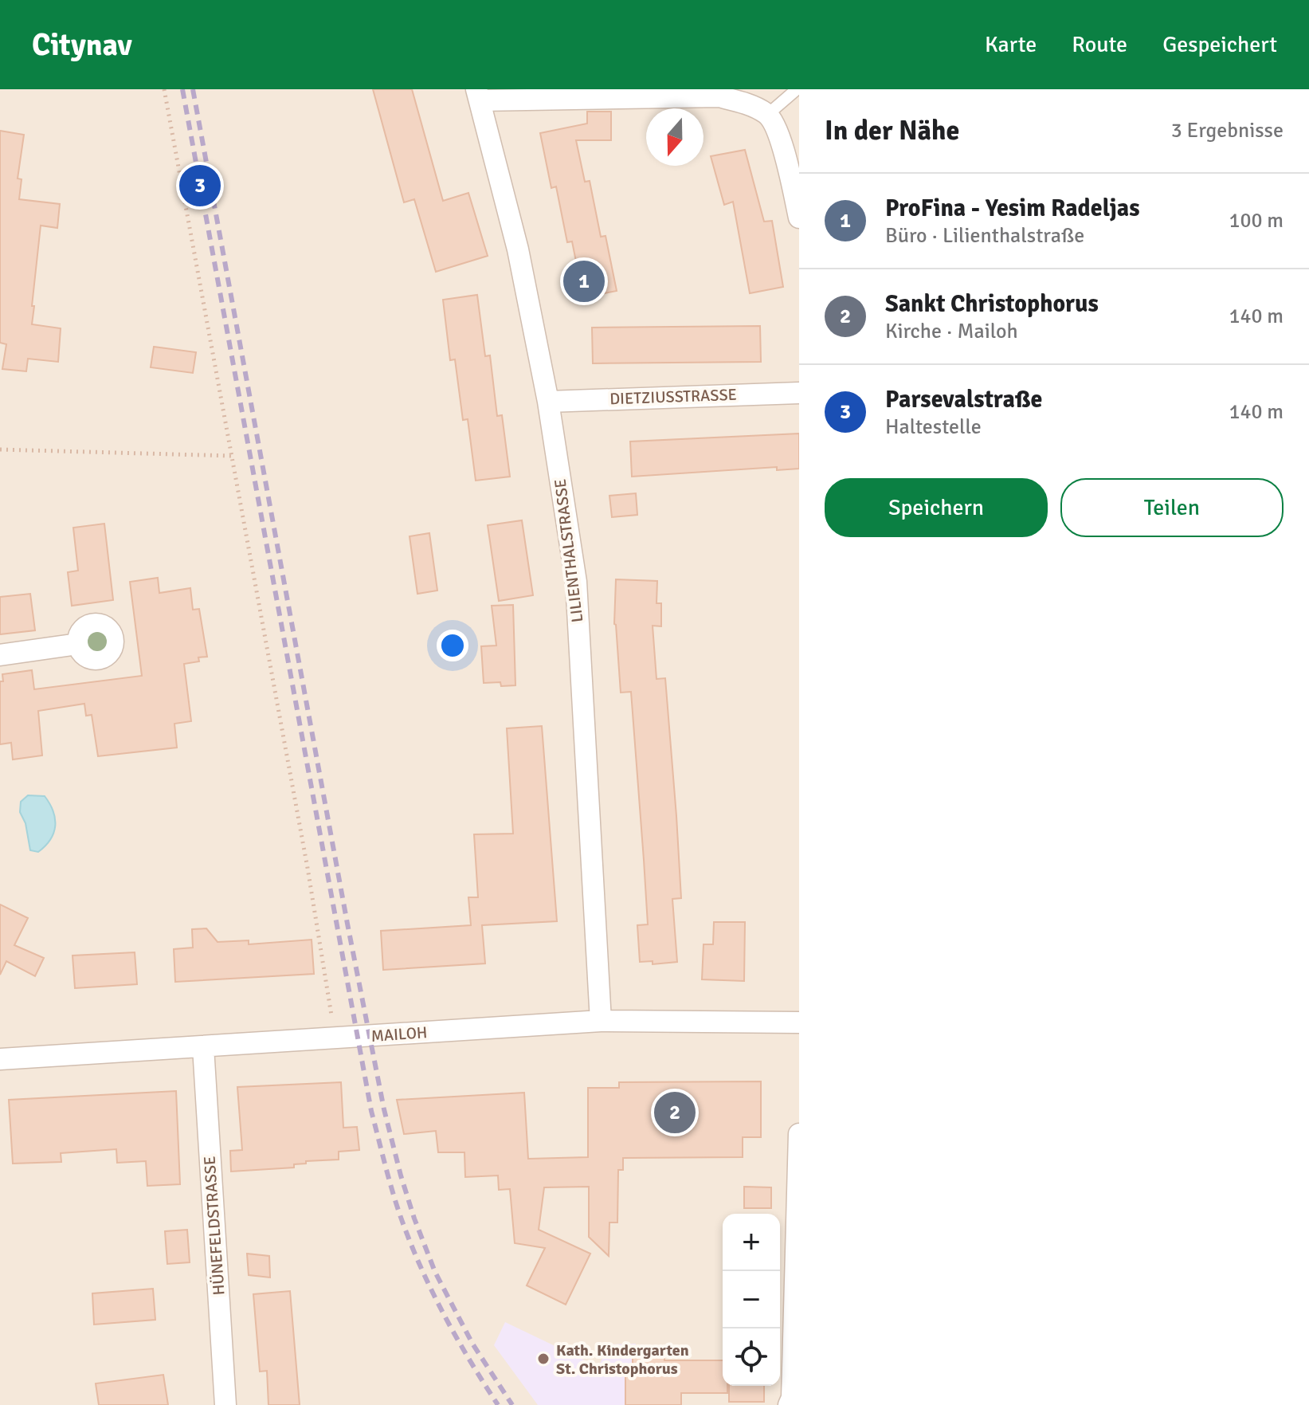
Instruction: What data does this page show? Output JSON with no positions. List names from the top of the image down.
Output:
{
  "streets": {
    "street": [
      "DIETZIUSSTRASSE",
      "LILIENTHALSTRASSE",
      "MAILOH",
      "HÜNEFELDSTRASSE"
    ]
  },
  "crossings": [
    ["DIETZIUSSTRASSE", "LILIENTHALSTRASSE"],
    ["LILIENTHALSTRASSE", "MAILOH"],
    ["MAILOH", "HÜNEFELDSTRASSE"]
  ],
  "places": ["Kath. Kindergarten St. Christophorus"],
  "north": "bottom",
  "page": {
    "header": "Citynav",
    "nav": ["Karte", "Route", "Gespeichert"],
    "heading": ["In der Nähe", "3 Ergebnisse"],
    "pins": ["3", "1", "2"],
    "list": [
      {
        "mark": "1",
        "name": "ProFina - Yesim Radeljas",
        "note": "Büro · Lilienthalstraße",
        "value": "100 m"
      },
      {
        "mark": "2",
        "name": "Sankt Christophorus",
        "note": "Kirche · Mailoh",
        "value": "140 m"
      },
      {
        "mark": "3",
        "name": "Parsevalstraße",
        "note": "Haltestelle",
        "value": "140 m"
      }
    ],
    "buttons": ["Speichern", "Teilen"],
    "map_buttons": ["+", "−"]
  }
}
